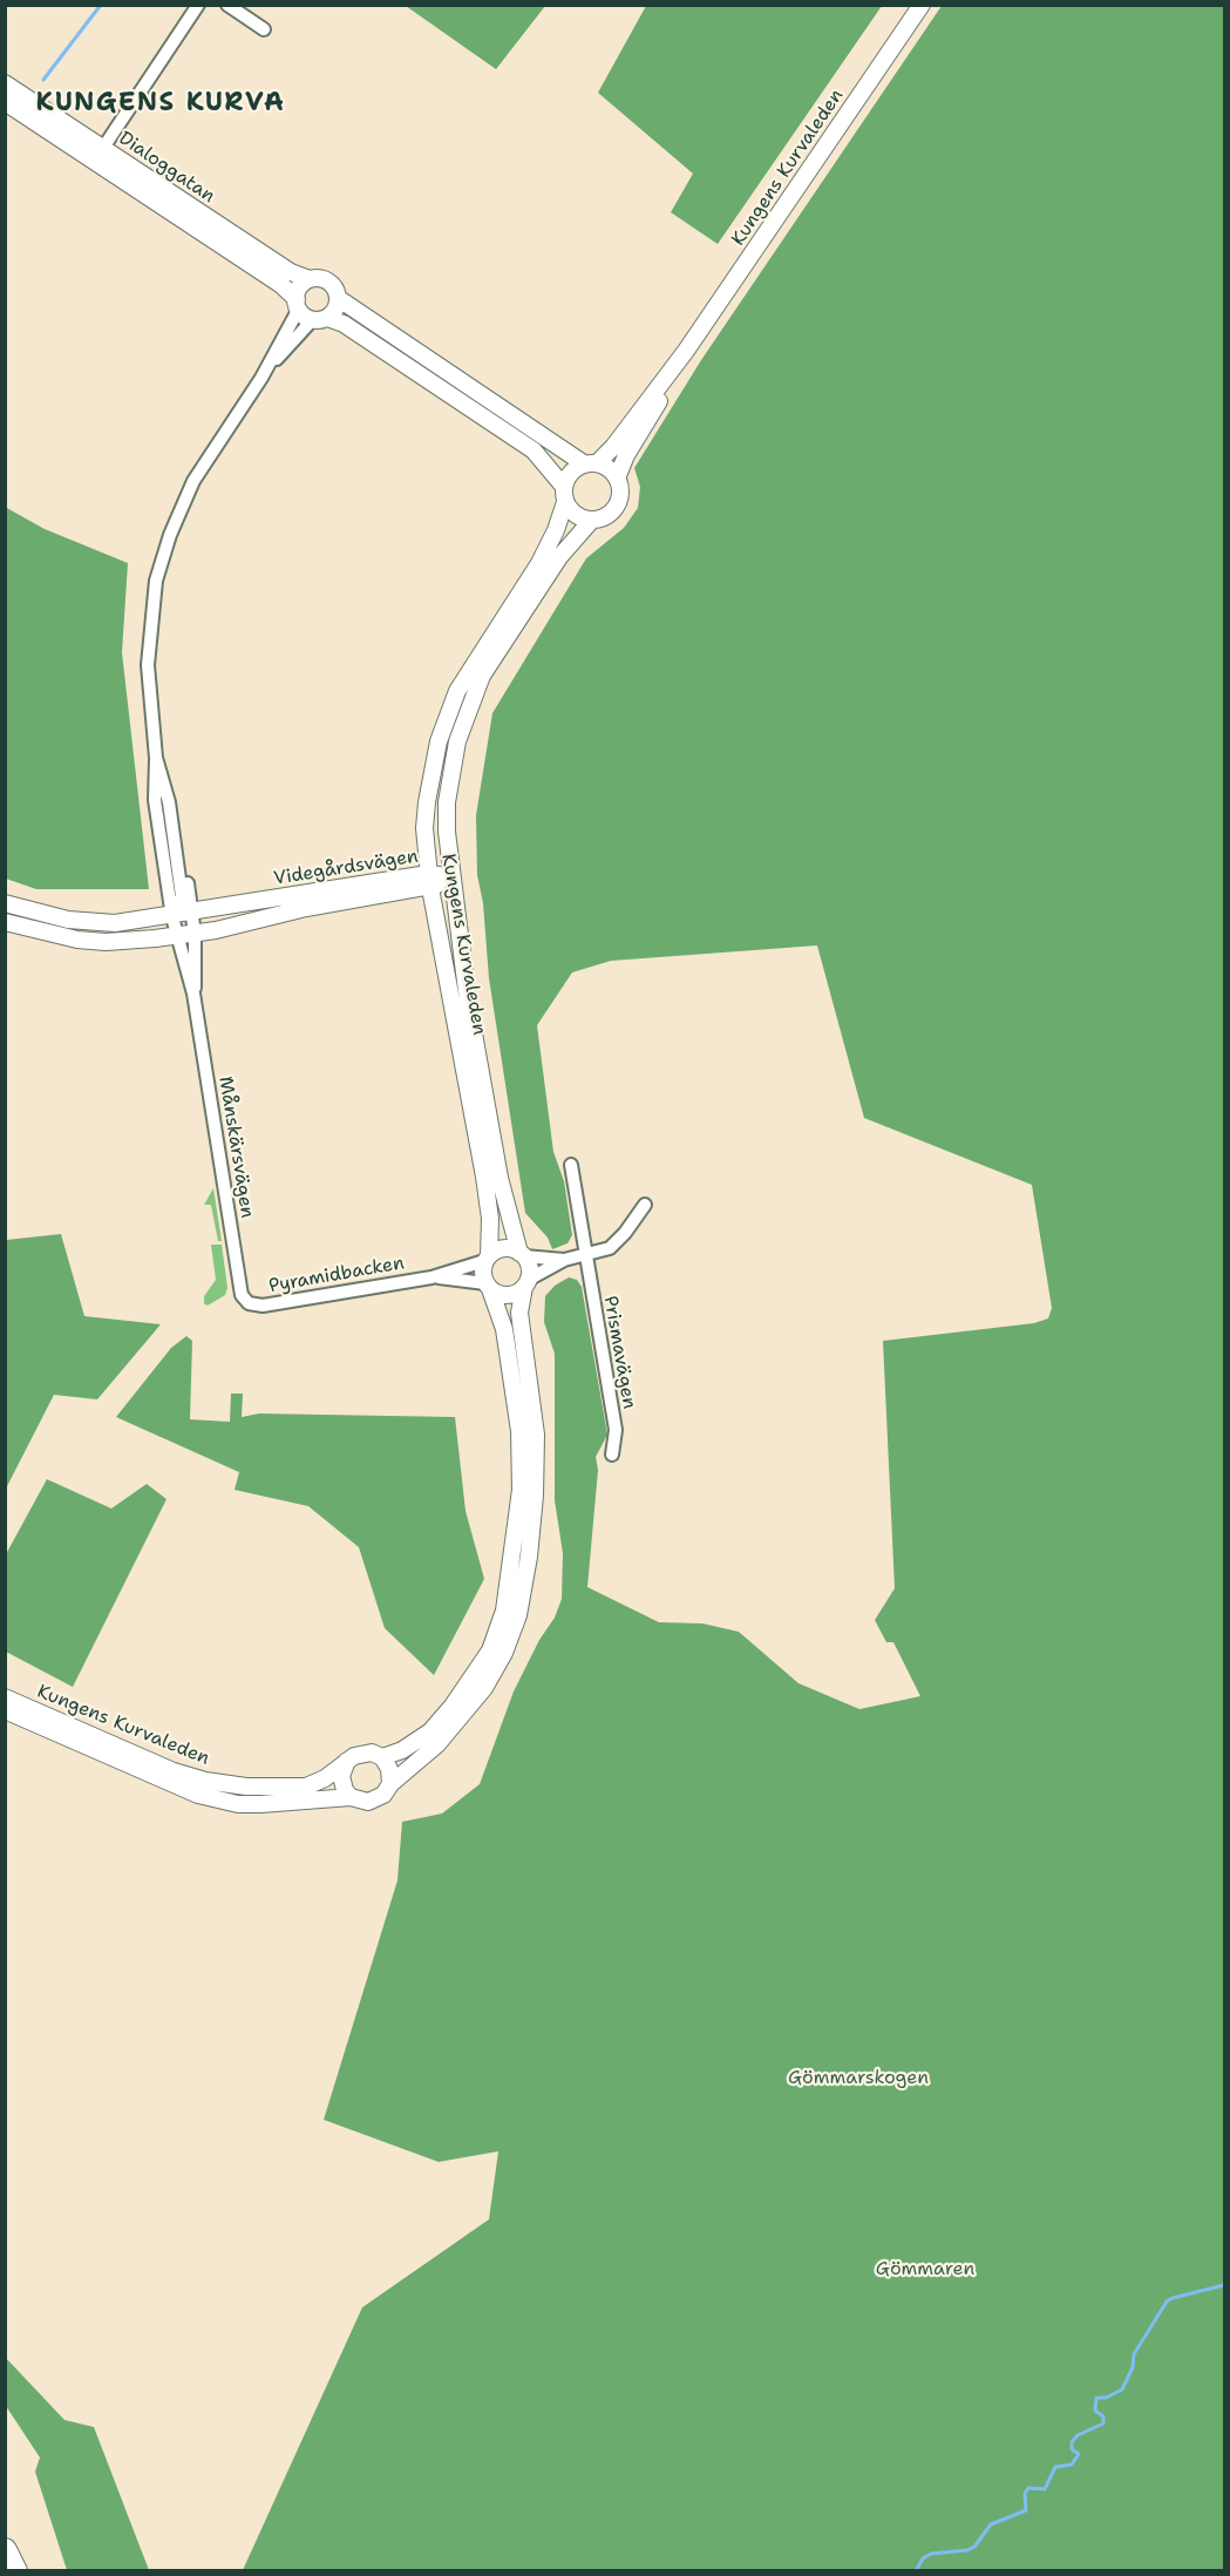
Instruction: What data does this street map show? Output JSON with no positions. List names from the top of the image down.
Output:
{
  "streets": {
    "street": [
      "Dialoggatan",
      "Kungens Kurvaleden",
      "Videgårdsvägen",
      "Månskärsvägen",
      "Pyramidbacken",
      "Prismavägen"
    ]
  },
  "crossings": [
    ["Dialoggatan", "Månskärsvägen"],
    ["Kungens Kurvaleden", "Videgårdsvägen"],
    ["Kungens Kurvaleden", "Pyramidbacken"],
    ["Videgårdsvägen", "Månskärsvägen"],
    ["Månskärsvägen", "Pyramidbacken"]
  ],
  "districts": ["KUNGENS KURVA"],
  "parks": ["Gömmarskogen", "Gömmaren"]
}
